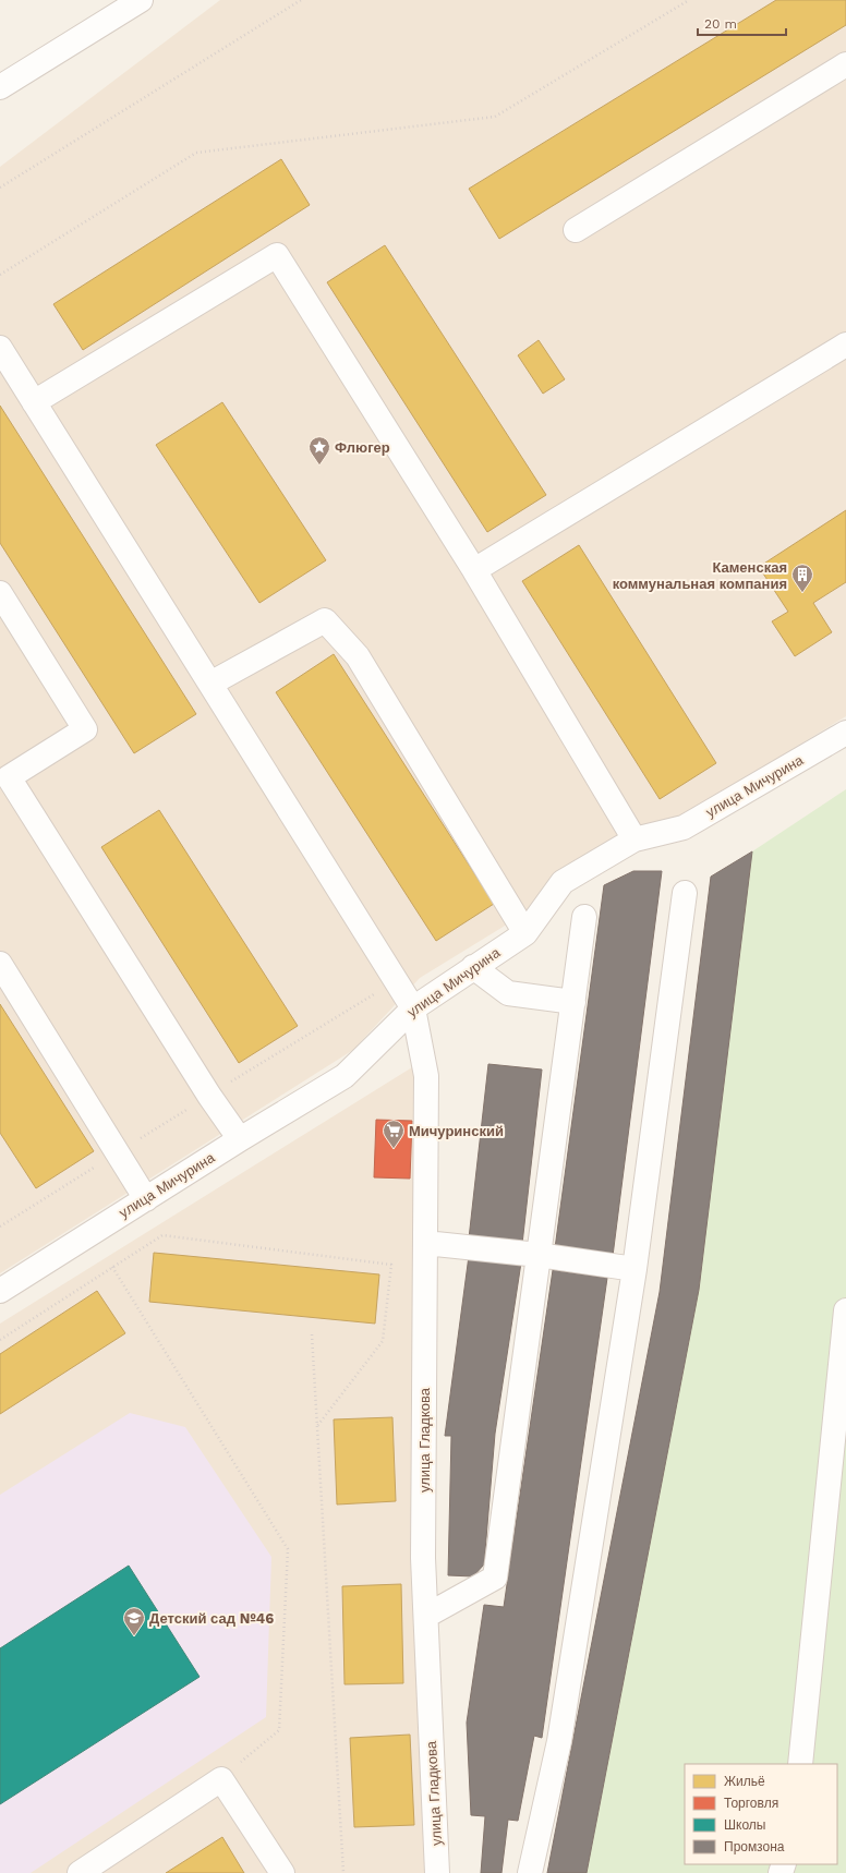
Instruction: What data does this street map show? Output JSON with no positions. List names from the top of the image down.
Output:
{
  "streets": {
    "street": ["улица Мичурина", "улица Гладкова"]
  },
  "crossings": [
    ["улица Мичурина", "улица Гладкова"]
  ],
  "places": {
    "place": ["Флюгер"],
    "building": ["Каменская коммунальная компания"],
    "supermarket": ["Мичуринский"],
    "school or university": ["Детский сад №46"]
  },
  "legend": [
    "Жильё",
    "Торговля",
    "Школы",
    "Промзона"
  ],
  "scale_bar": "20 m"
}
